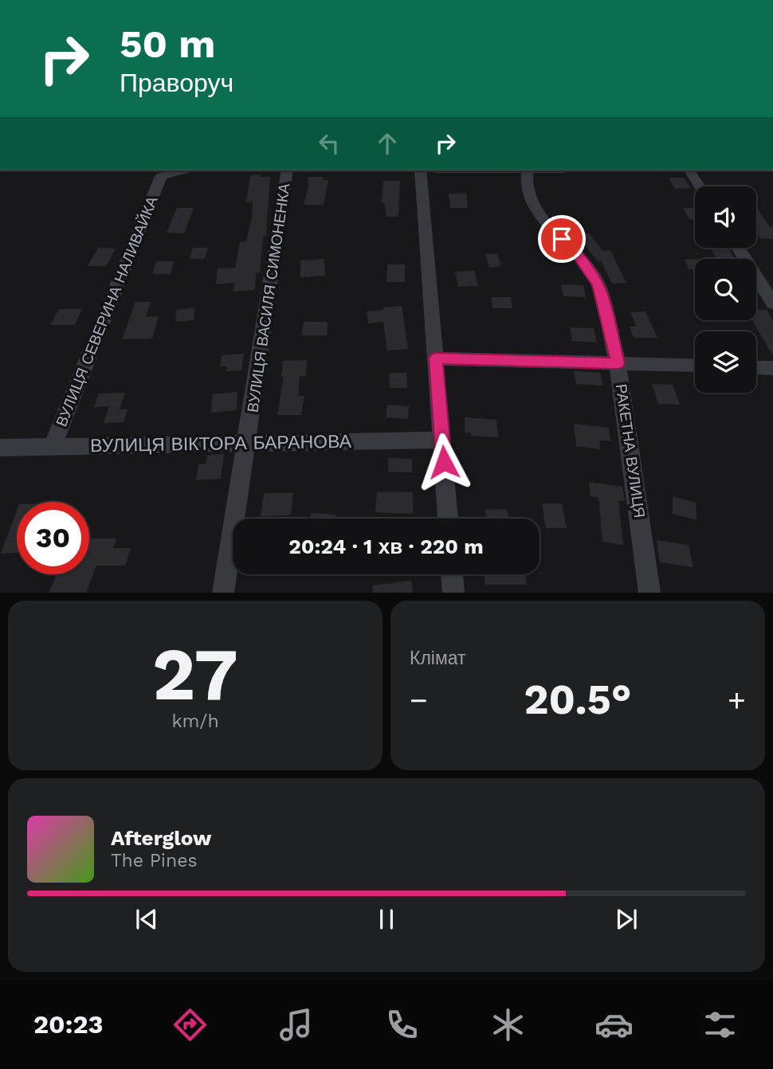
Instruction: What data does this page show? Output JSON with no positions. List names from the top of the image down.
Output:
{
  "streets": {
    "street": [
      "ВУЛИЦЯ ВАСИЛЯ СИМОНЕНКА",
      "ВУЛИЦЯ СЕВЕРИНА НАЛИВАЙКА",
      "ВУЛИЦЯ ВІКТОРА БАРАНОВА",
      "РАКЕТНА ВУЛИЦЯ"
    ]
  },
  "crossings": [
    ["ВУЛИЦЯ ВАСИЛЯ СИМОНЕНКА", "ВУЛИЦЯ ВІКТОРА БАРАНОВА"],
    ["ВУЛИЦЯ СЕВЕРИНА НАЛИВАЙКА", "ВУЛИЦЯ ВІКТОРА БАРАНОВА"]
  ],
  "page": {
    "turn": ["50 m", "Праворуч"],
    "limit": "30",
    "trip": "20:24 · 1 хв · 220 m",
    "tile": [
      ["27", "km/h"],
      "Клімат"
    ],
    "heat": ["−", "20.5°", "+"],
    "song": ["Afterglow", "The Pines"],
    "tabs": "20:23"
  }
}
